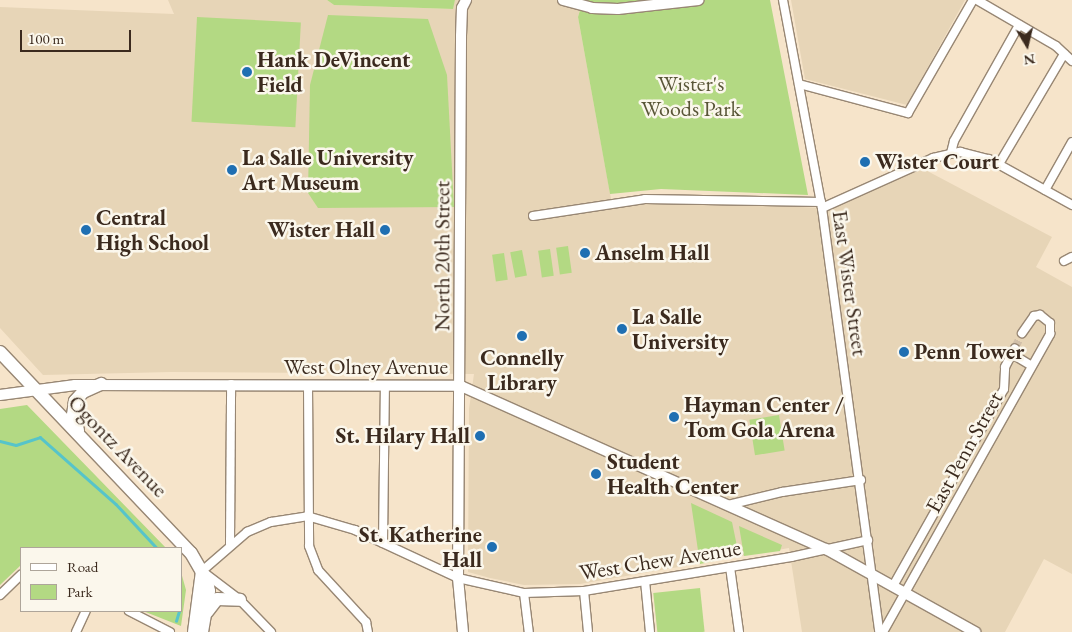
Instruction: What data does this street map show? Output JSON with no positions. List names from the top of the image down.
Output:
{
  "streets": {
    "main road": ["Ogontz Avenue"],
    "street": [
      "North 20th Street",
      "East Wister Street",
      "West Olney Avenue",
      "East Penn Street",
      "West Chew Avenue"
    ]
  },
  "crossings": [
    ["North 20th Street", "West Olney Avenue"],
    ["North 20th Street", "West Chew Avenue"],
    ["East Wister Street", "West Olney Avenue"],
    ["East Wister Street", "West Chew Avenue"],
    ["West Olney Avenue", "Ogontz Avenue"],
    ["West Olney Avenue", "East Penn Street"],
    ["West Olney Avenue", "West Chew Avenue"]
  ],
  "parks": ["Wister's Woods Park"],
  "places": [
    "Hank DeVincent Field",
    "Wister Court",
    "La Salle University Art Museum",
    "Central High School",
    "Wister Hall",
    "Anselm Hall",
    "La Salle University",
    "Connelly Library",
    "Penn Tower",
    "Hayman Center / Tom Gola Arena",
    "St. Hilary Hall",
    "Student Health Center",
    "St. Katherine Hall"
  ],
  "legend": ["Road", "Park"],
  "scale_bar": "100 m",
  "north": "bottom"
}
